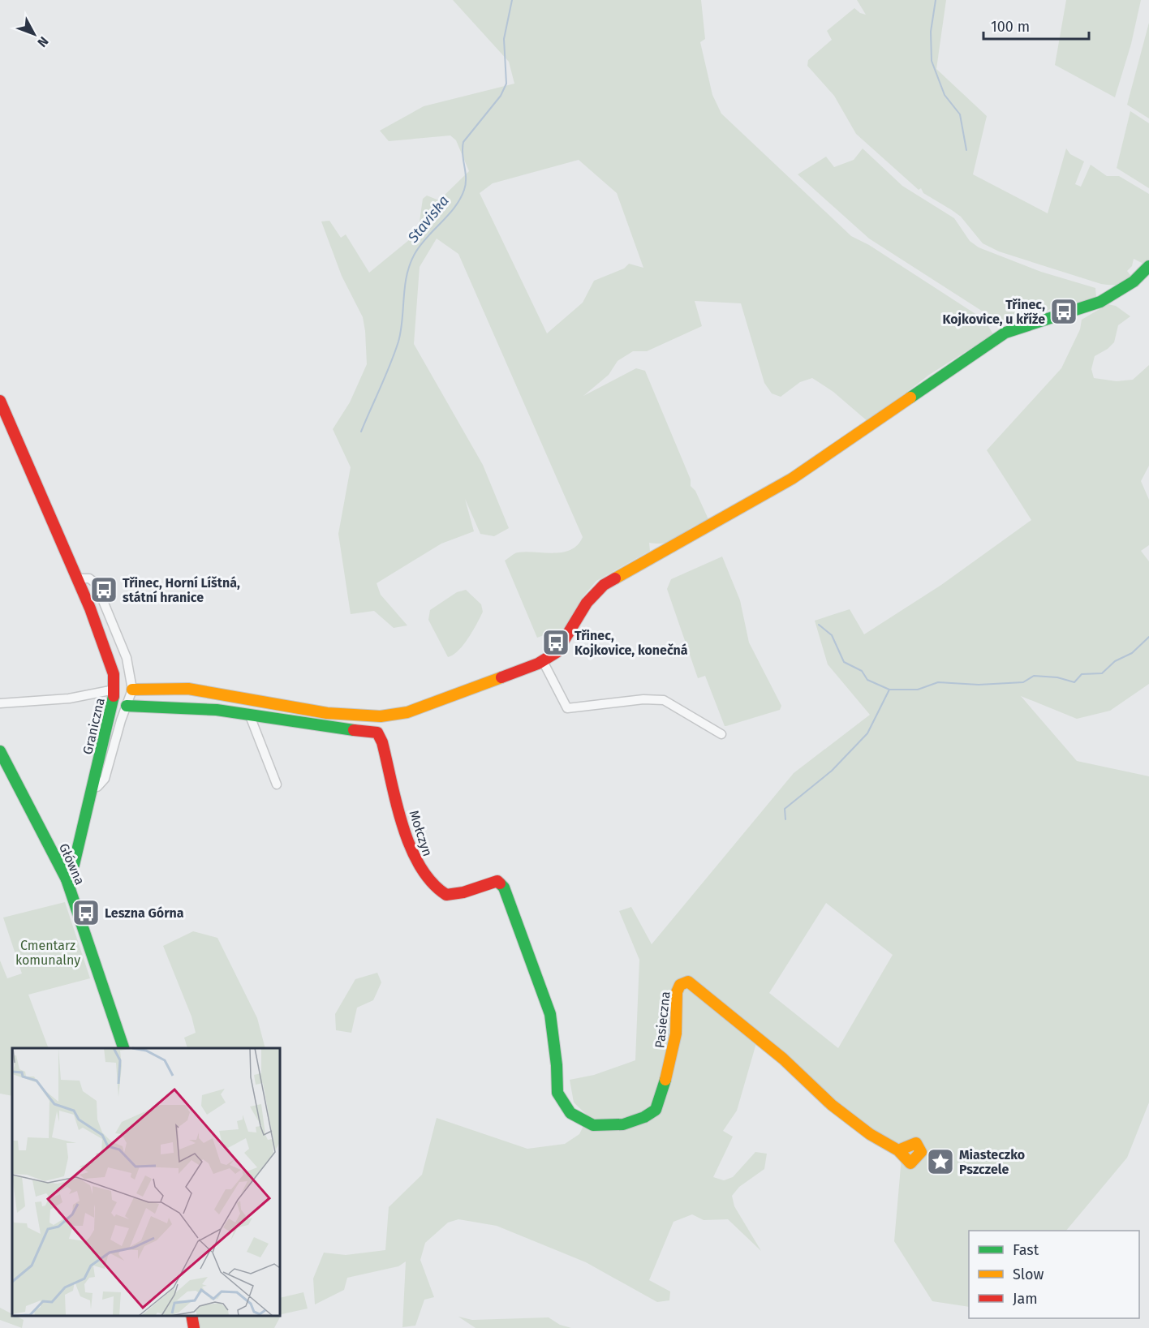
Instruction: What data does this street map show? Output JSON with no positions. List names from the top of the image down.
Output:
{
  "streets": {
    "street": [
      "Graniczna",
      "Mołczyn",
      "Główna",
      "Pasieczna"
    ]
  },
  "crossings": [
    ["Graniczna", "Główna"],
    ["Mołczyn", "Pasieczna"]
  ],
  "water": ["Staviska"],
  "parks": ["Cmentarz komunalny"],
  "places": {
    "bus stop": [
      "Třinec, Kojkovice, u kříže",
      "Třinec, Horní Líštná, státní hranice",
      "Třinec, Kojkovice, konečná",
      "Leszna Górna"
    ],
    "place": ["Miasteczko Pszczele"]
  },
  "legend": ["Fast", "Slow", "Jam"],
  "scale_bar": "100 m",
  "north": "bottom right"
}
